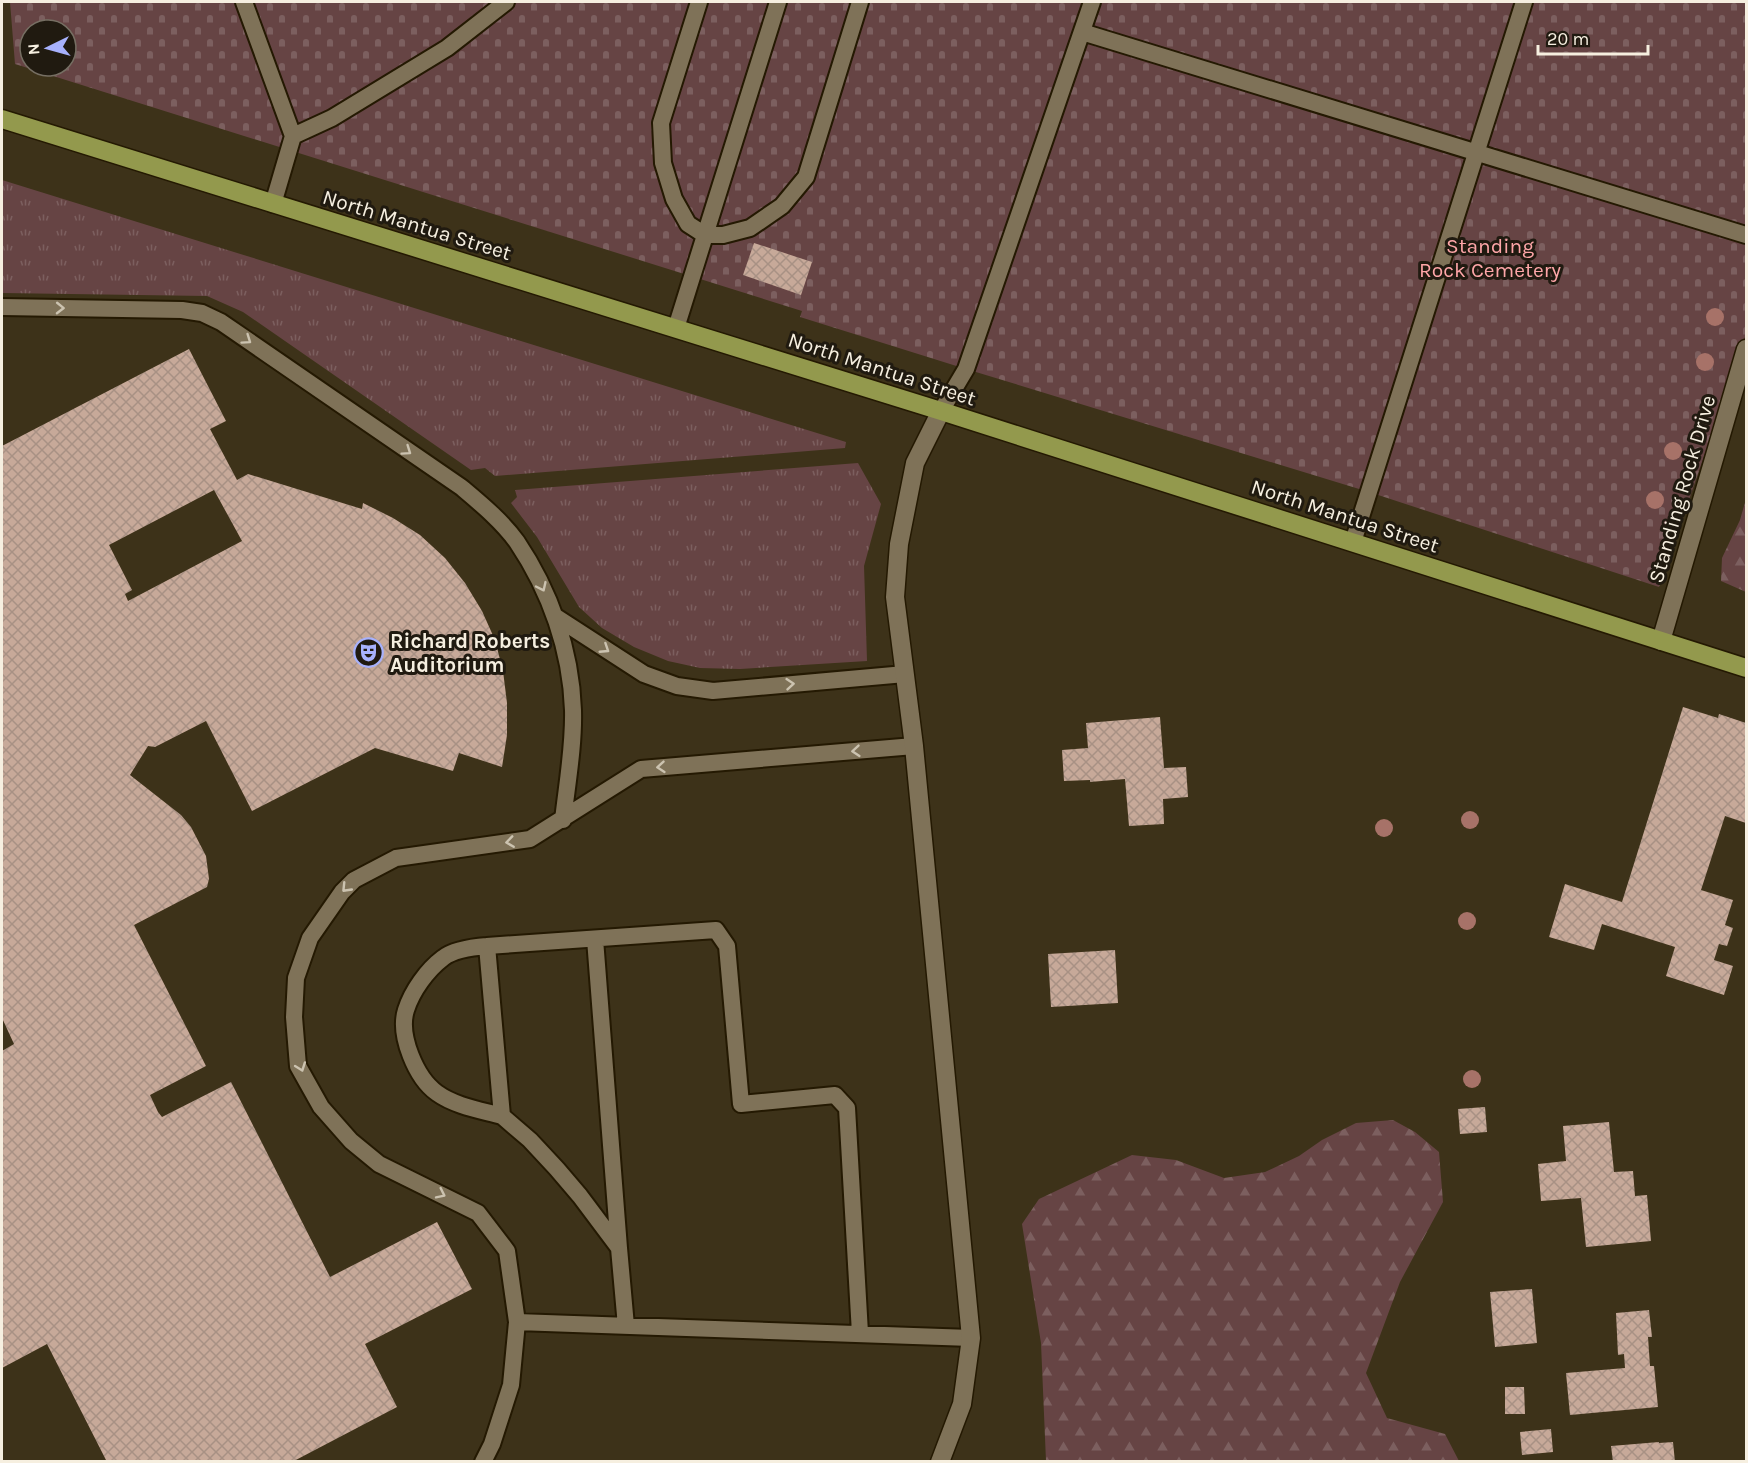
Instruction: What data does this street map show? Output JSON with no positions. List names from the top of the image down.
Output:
{
  "streets": {
    "main road": ["North Mantua Street"],
    "street": ["Standing Rock Drive"]
  },
  "crossings": [
    ["North Mantua Street", "Standing Rock Drive"]
  ],
  "parks": ["Standing Rock Cemetery"],
  "places": {
    "theatre": ["Richard Roberts Auditorium"]
  },
  "scale_bar": "20 m",
  "north": "left"
}
